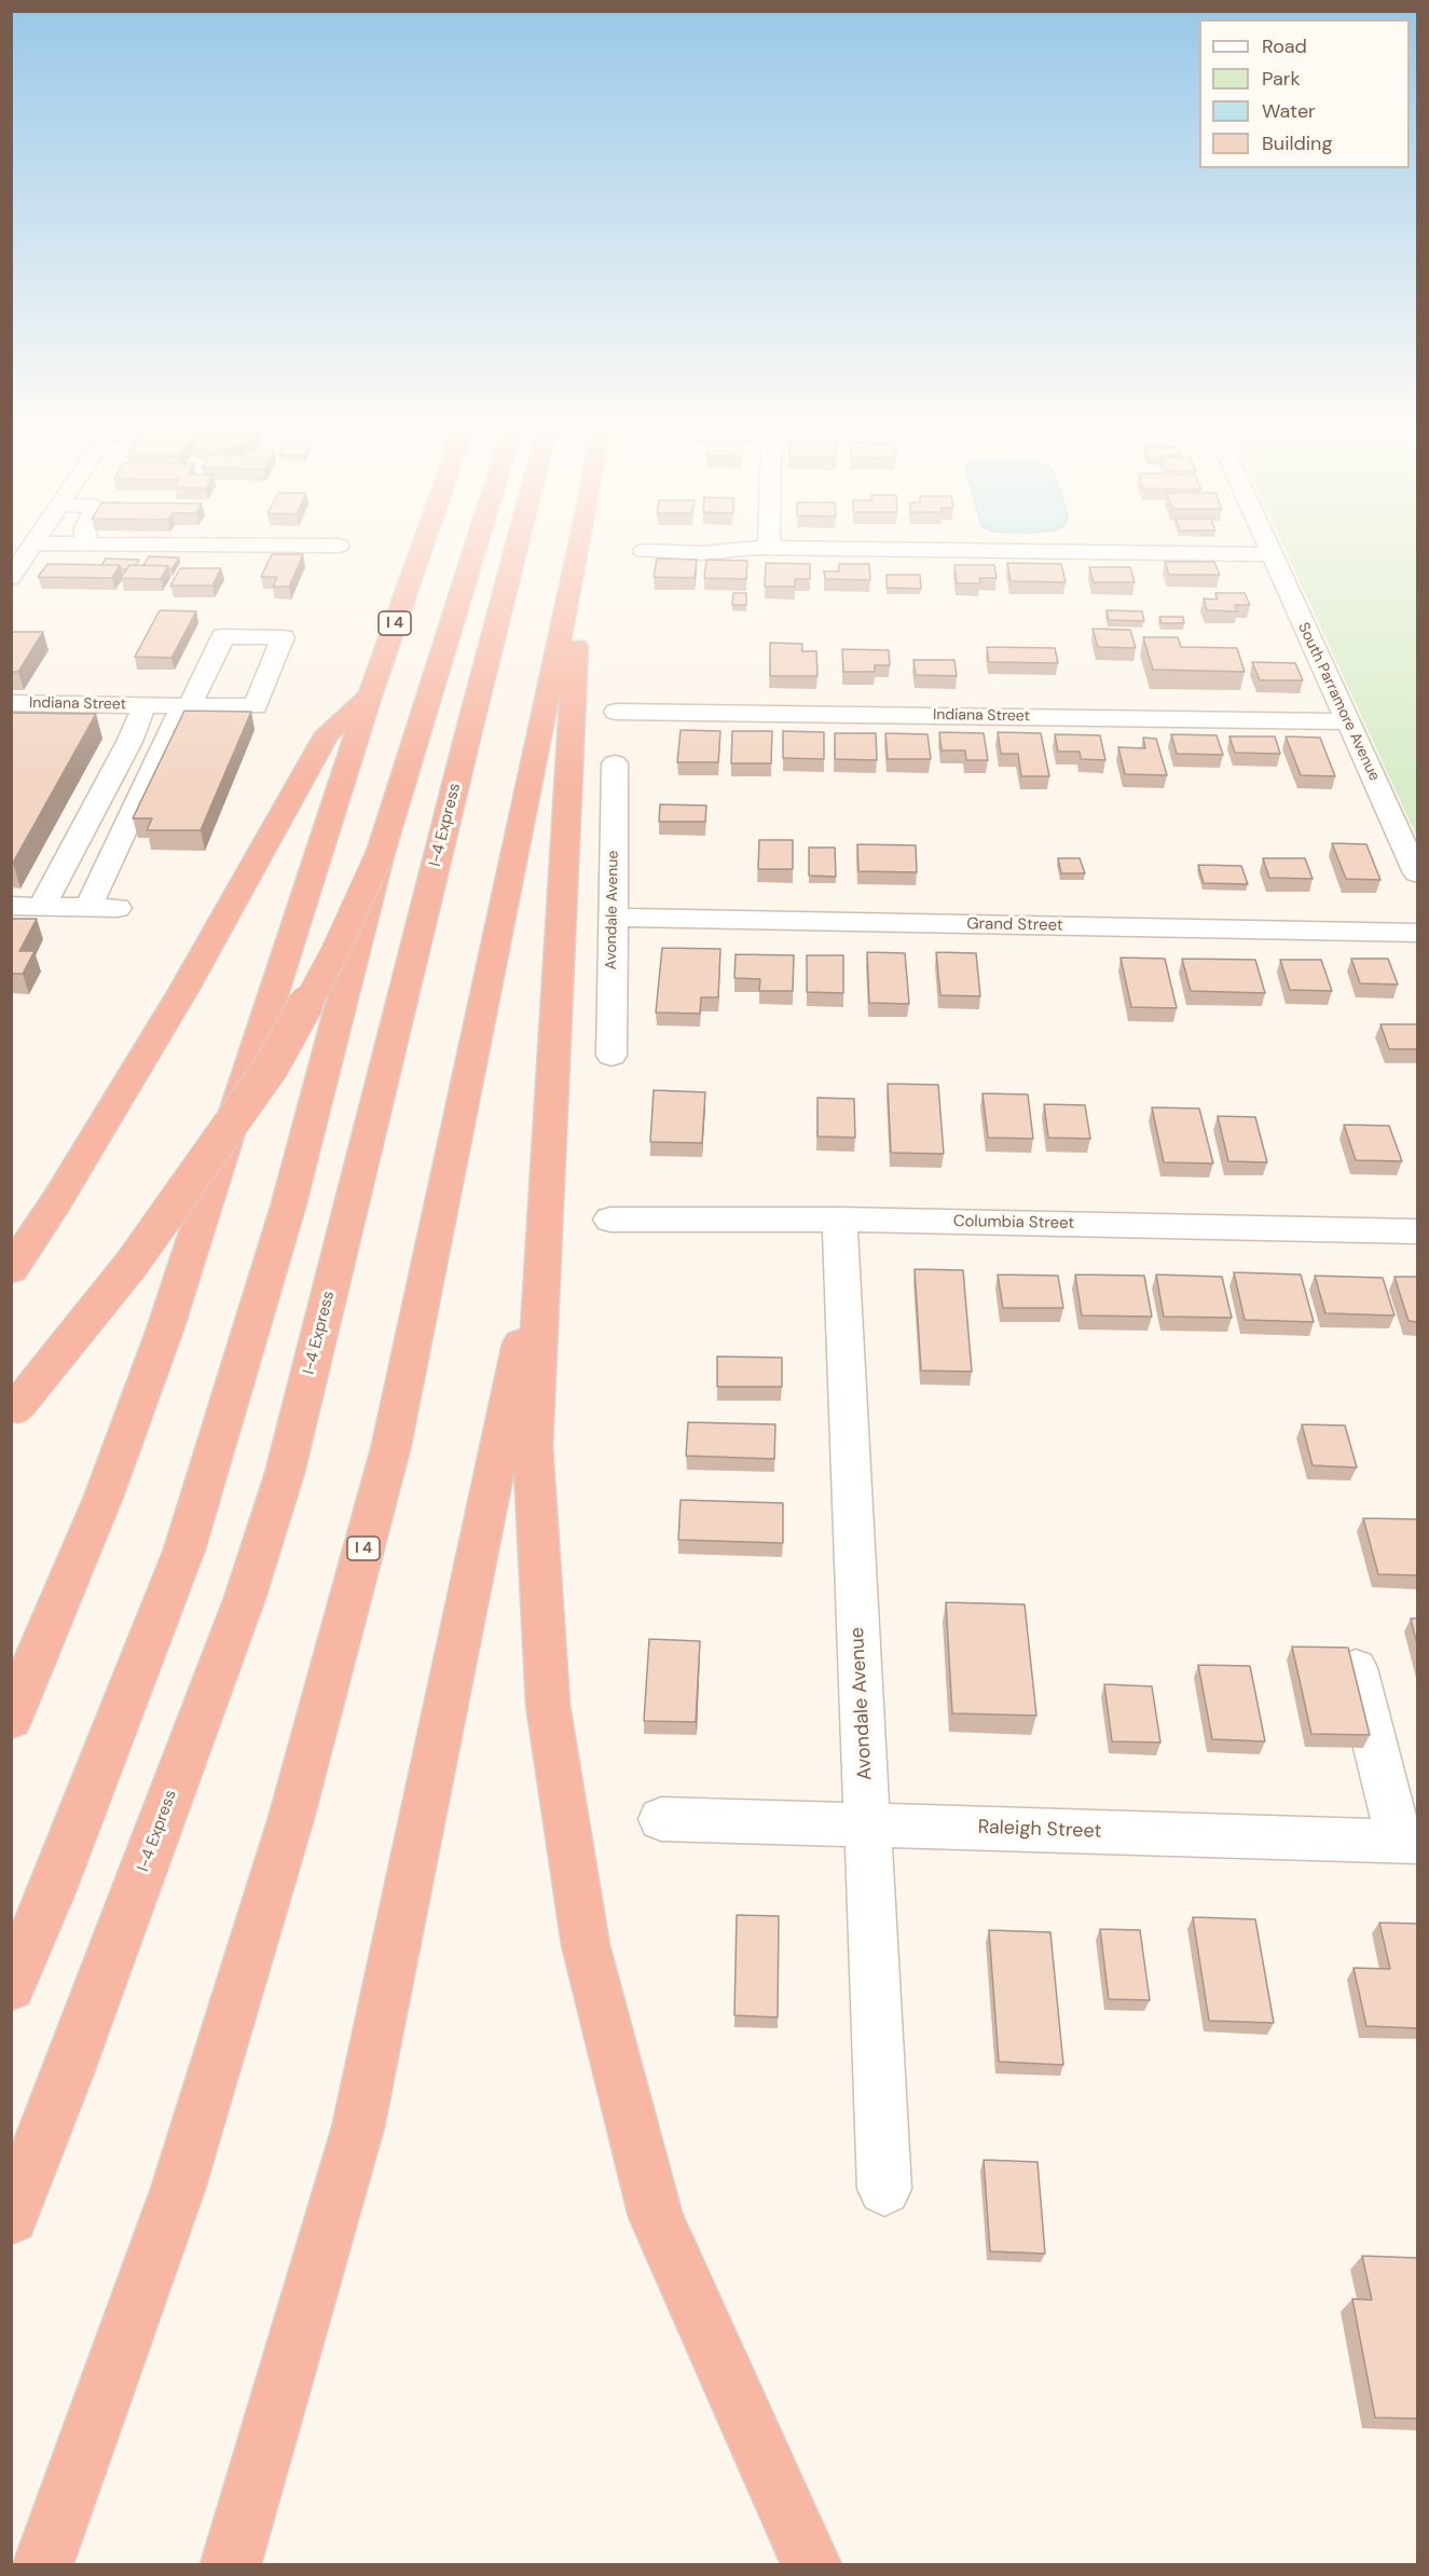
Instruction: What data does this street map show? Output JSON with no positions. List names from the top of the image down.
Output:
{
  "streets": {
    "highway": ["I 4", "I-4 Express"],
    "street": [
      "South Parramore Avenue",
      "Indiana Street",
      "Avondale Avenue",
      "Grand Street",
      "Columbia Street",
      "Raleigh Street"
    ]
  },
  "crossings": [
    ["South Parramore Avenue", "Indiana Street"],
    ["Avondale Avenue", "Grand Street"],
    ["Avondale Avenue", "Columbia Street"],
    ["Avondale Avenue", "Raleigh Street"]
  ],
  "legend": [
    "Road",
    "Park",
    "Water",
    "Building"
  ]
}
